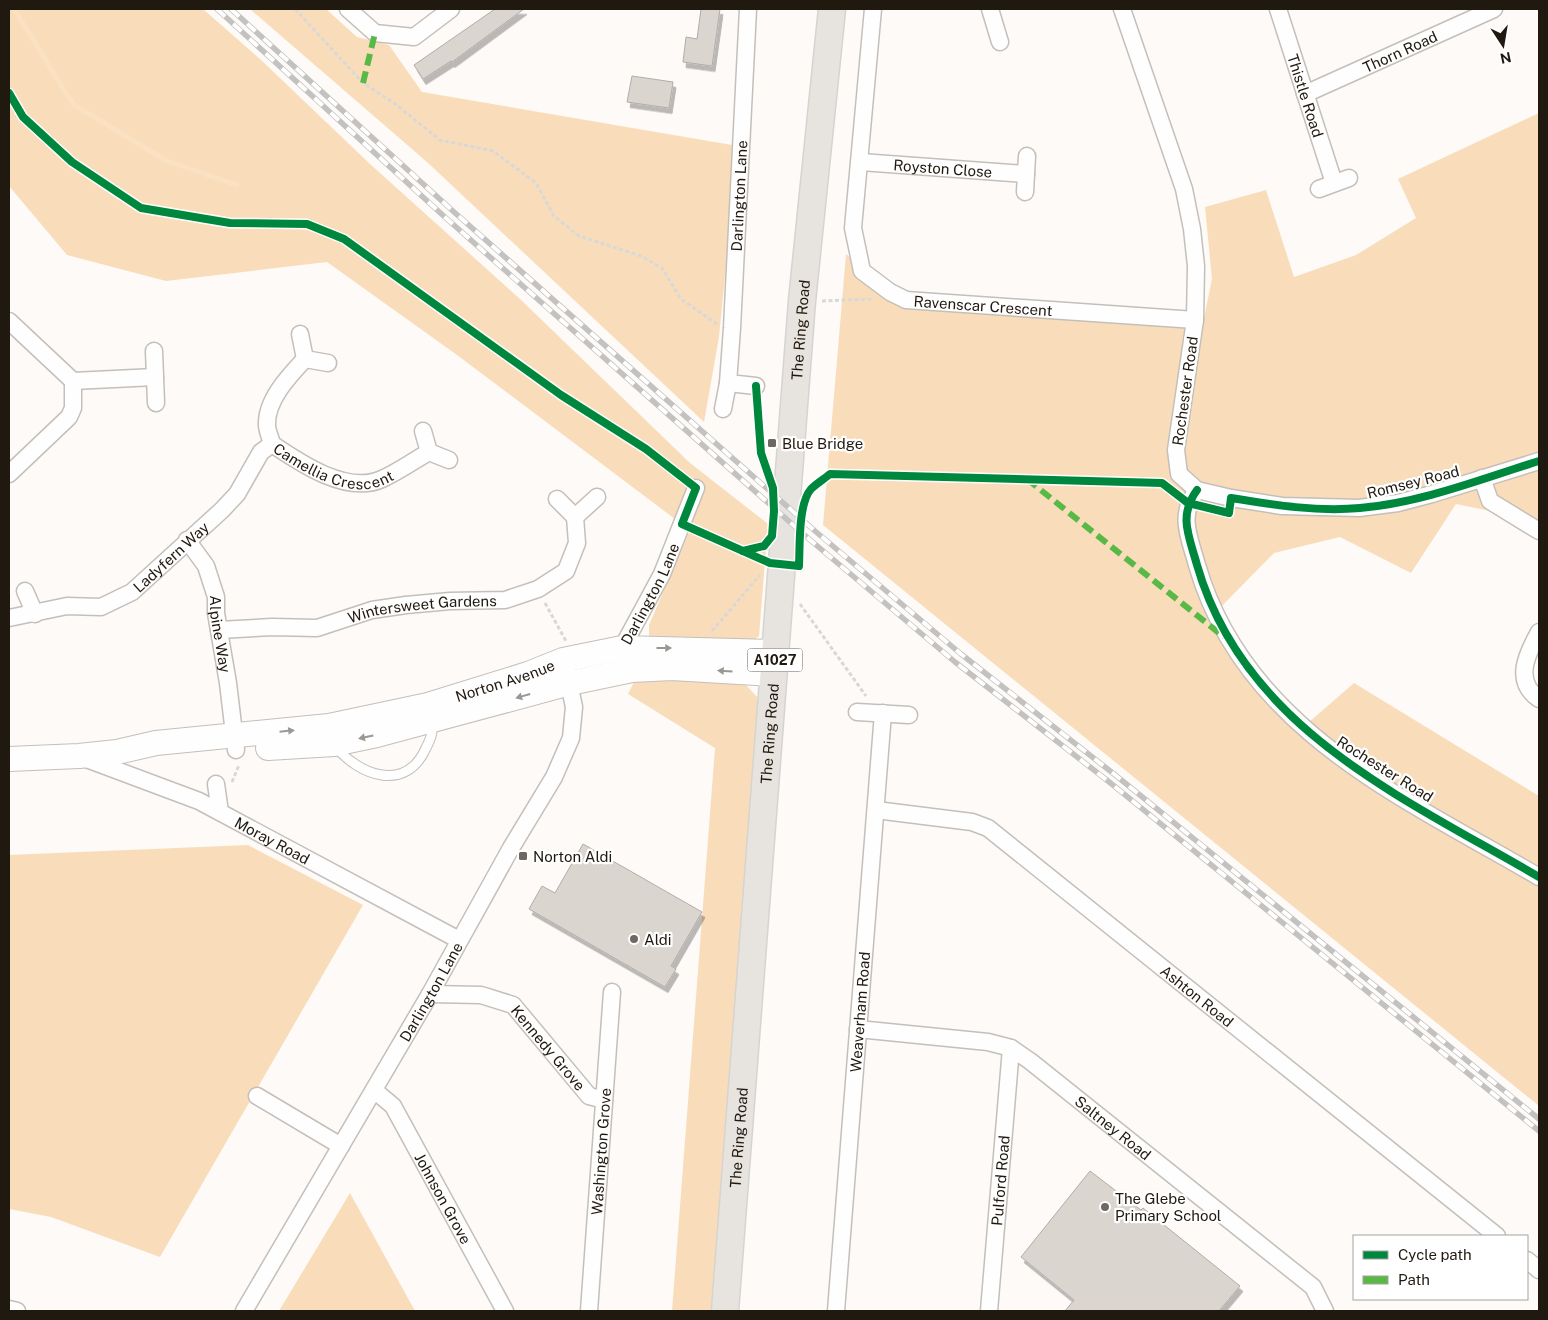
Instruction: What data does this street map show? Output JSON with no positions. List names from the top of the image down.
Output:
{
  "streets": {
    "main road": ["The Ring Road", "A1027"],
    "street": [
      "Thorn Road",
      "Thistle Road",
      "Royston Close",
      "Darlington Lane",
      "Ravenscar Crescent",
      "Rochester Road",
      "Camellia Crescent",
      "Romsey Road",
      "Ladyfern Way",
      "Wintersweet Gardens",
      "Alpine Way",
      "Norton Avenue",
      "Moray Road",
      "Ashton Road",
      "Weaverham Road",
      "Kennedy Grove",
      "Saltney Road",
      "Washington Grove",
      "Pulford Road",
      "Johnson Grove"
    ]
  },
  "crossings": [
    ["Thorn Road", "Thistle Road"],
    ["Royston Close", "Ravenscar Crescent"],
    ["Darlington Lane", "Norton Avenue"],
    ["Darlington Lane", "Moray Road"],
    ["Darlington Lane", "Kennedy Grove"],
    ["Darlington Lane", "Johnson Grove"],
    ["Ravenscar Crescent", "Rochester Road"],
    ["The Ring Road", "Norton Avenue"],
    ["Rochester Road", "Romsey Road"],
    ["Camellia Crescent", "Ladyfern Way"],
    ["Ladyfern Way", "Alpine Way"],
    ["Wintersweet Gardens", "Alpine Way"],
    ["Alpine Way", "Norton Avenue"],
    ["Norton Avenue", "Moray Road"],
    ["Ashton Road", "Weaverham Road"],
    ["Weaverham Road", "Saltney Road"],
    ["Kennedy Grove", "Washington Grove"],
    ["Saltney Road", "Pulford Road"]
  ],
  "places": {
    "transit": ["Blue Bridge", "Norton Aldi"],
    "other": ["Aldi", "The Glebe Primary School"]
  },
  "legend": ["Cycle path", "Path"],
  "north": "bottom"
}
